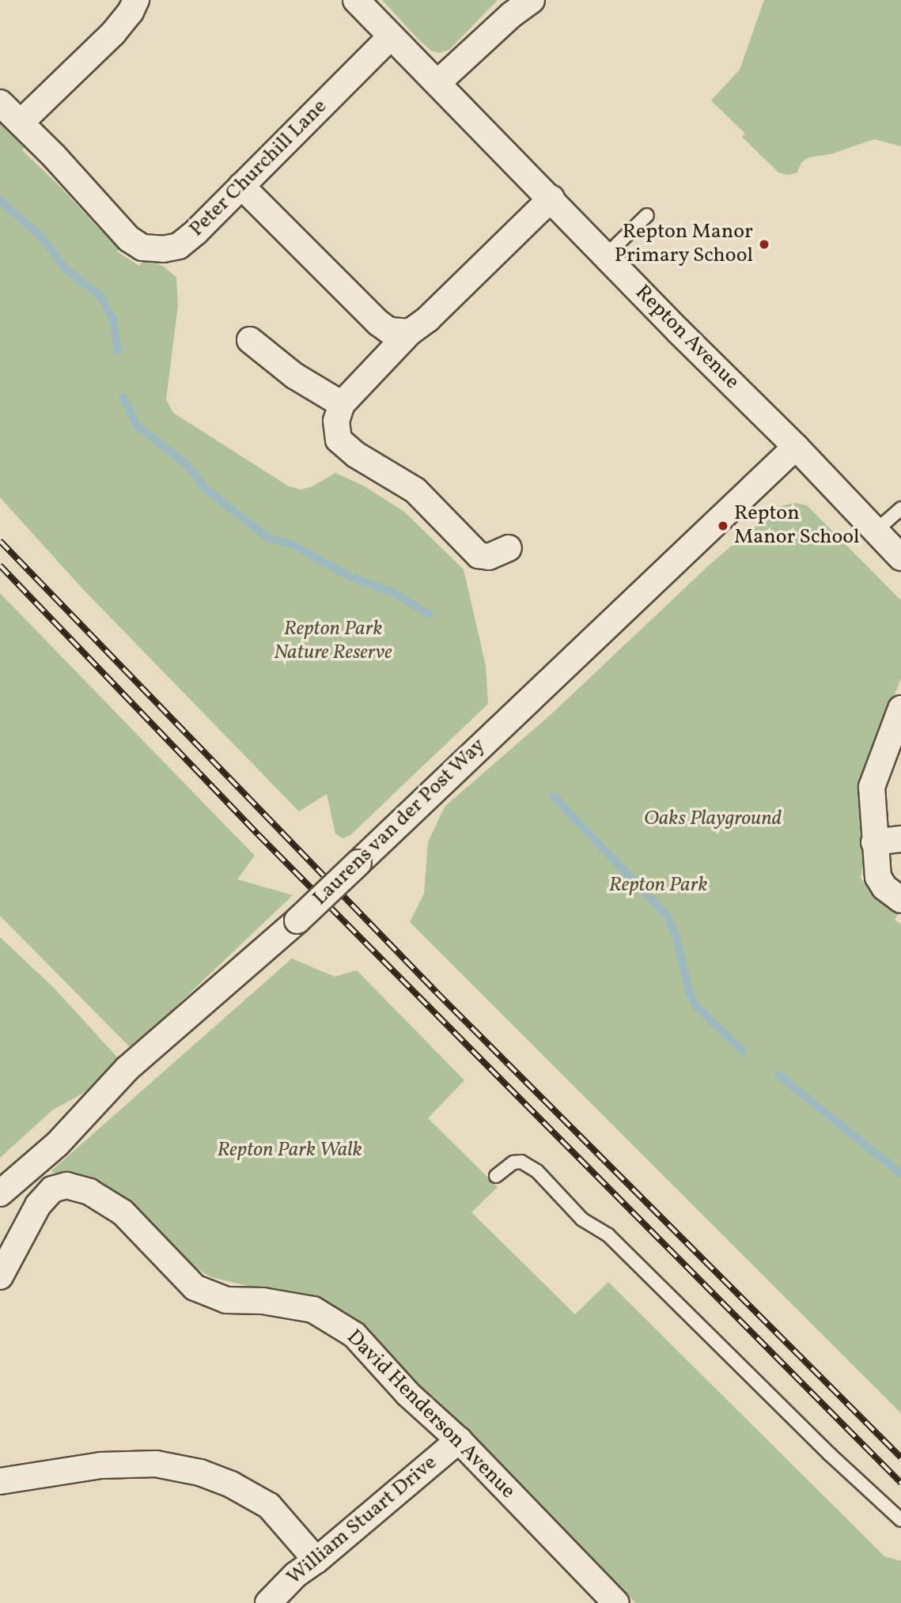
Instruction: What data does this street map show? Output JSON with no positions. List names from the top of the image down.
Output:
{
  "streets": {
    "street": [
      "Peter Churchill Lane",
      "Repton Avenue",
      "Laurens van der Post Way",
      "David Henderson Avenue",
      "William Stuart Drive"
    ]
  },
  "crossings": [
    ["Peter Churchill Lane", "Repton Avenue"],
    ["Repton Avenue", "Laurens van der Post Way"],
    ["David Henderson Avenue", "William Stuart Drive"]
  ],
  "parks": [
    "Repton Park Nature Reserve",
    "Oaks Playground",
    "Repton Park",
    "Repton Park Walk"
  ],
  "places": ["Repton Manor Primary School", "Repton Manor School"]
}
